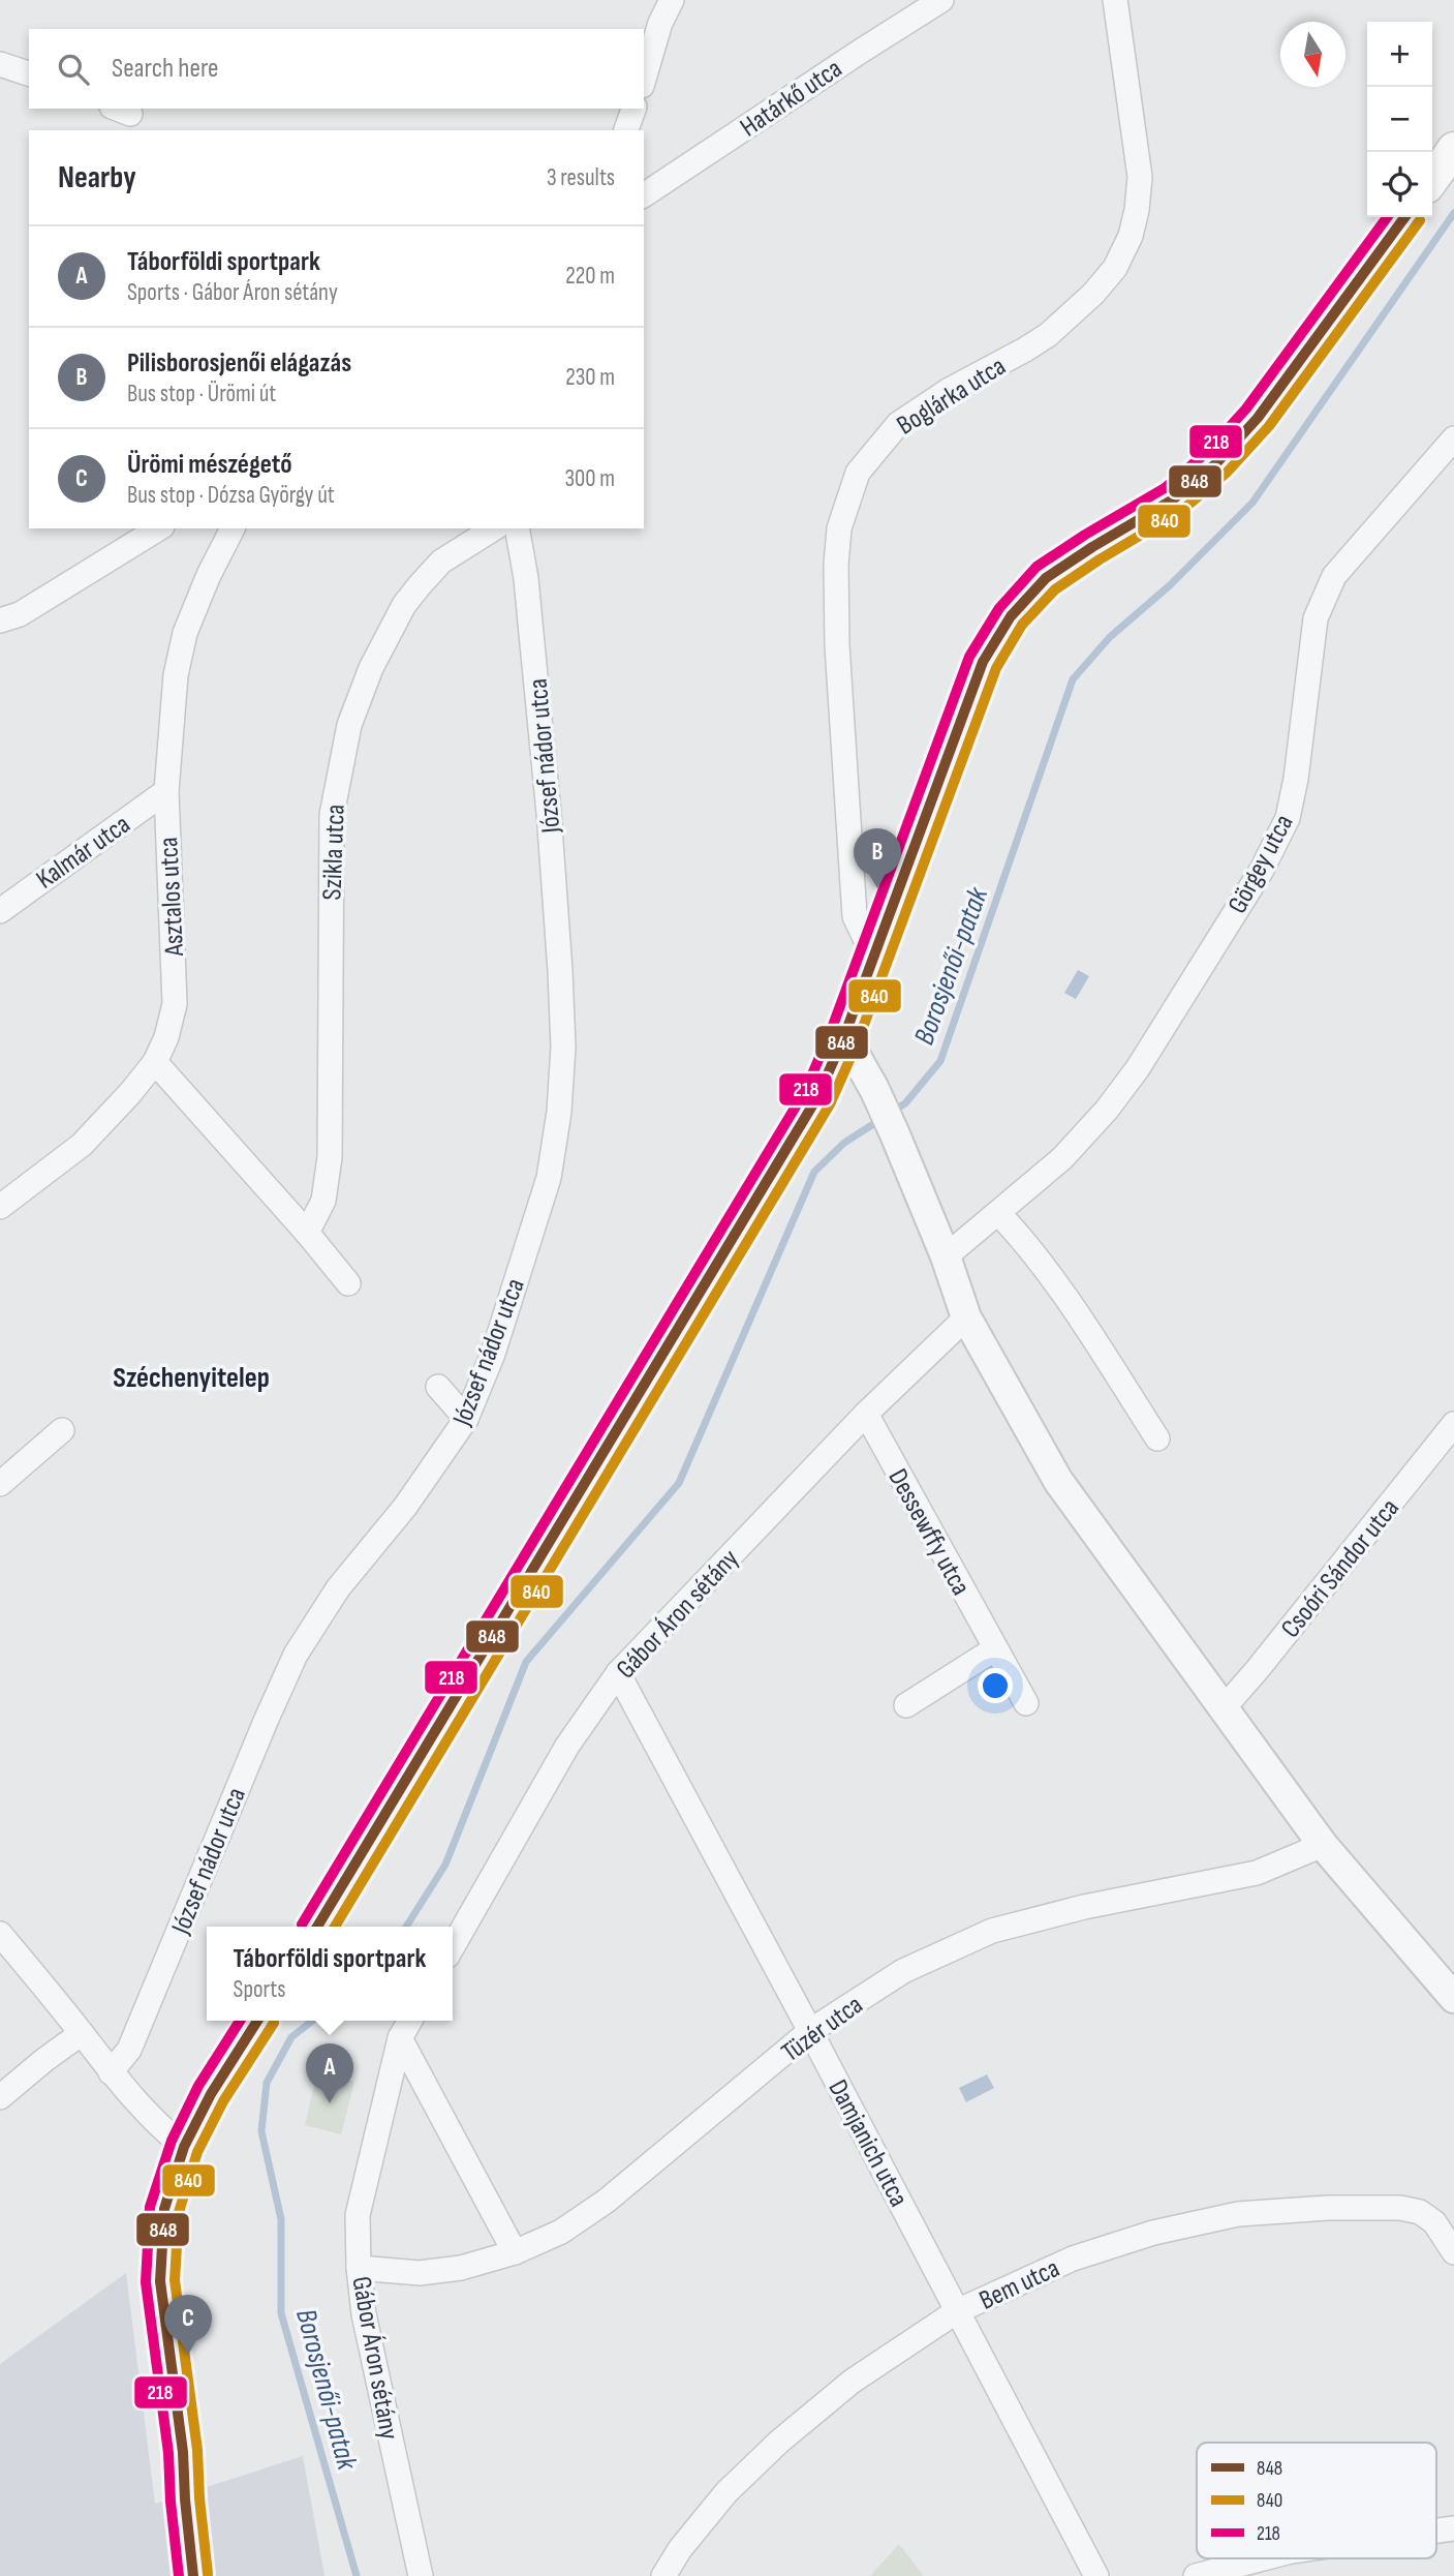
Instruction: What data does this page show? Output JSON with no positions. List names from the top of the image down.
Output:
{
  "streets": {
    "street": [
      "Határkő utca",
      "Boglárka utca",
      "József nádor utca",
      "Kalmár utca",
      "Szikla utca",
      "Görgey utca",
      "Asztalos utca",
      "Dessewffy utca",
      "Csoóri Sándor utca",
      "Gábor Áron sétány",
      "Tüzér utca",
      "Damjanich utca",
      "Bem utca"
    ]
  },
  "crossings": [
    ["Kalmár utca", "Asztalos utca"],
    ["Dessewffy utca", "Gábor Áron sétány"],
    ["Gábor Áron sétány", "Tüzér utca"],
    ["Gábor Áron sétány", "Damjanich utca"],
    ["Tüzér utca", "Damjanich utca"],
    ["Damjanich utca", "Bem utca"]
  ],
  "districts": ["Széchenyitelep"],
  "water": ["Borosjenői-patak"],
  "lines": ["transit line 848", "transit line 218", "transit line 840"],
  "legend": ["848", "840", "218"],
  "north": "bottom",
  "page": {
    "map_buttons": ["+", "−"],
    "search": "Search here",
    "heading": ["Nearby", "3 results"],
    "list": [
      {
        "mark": "A",
        "name": "Táborföldi sportpark",
        "note": "Sports · Gábor Áron sétány",
        "value": "220 m"
      },
      {
        "mark": "B",
        "name": "Pilisborosjenői elágazás",
        "note": "Bus stop · Ürömi út",
        "value": "230 m"
      },
      {
        "mark": "C",
        "name": "Ürömi mészégető",
        "note": "Bus stop · Dózsa György út",
        "value": "300 m"
      }
    ],
    "pins": ["B", "A", "C"],
    "popup": ["Táborföldi sportpark", "Sports"]
  }
}
